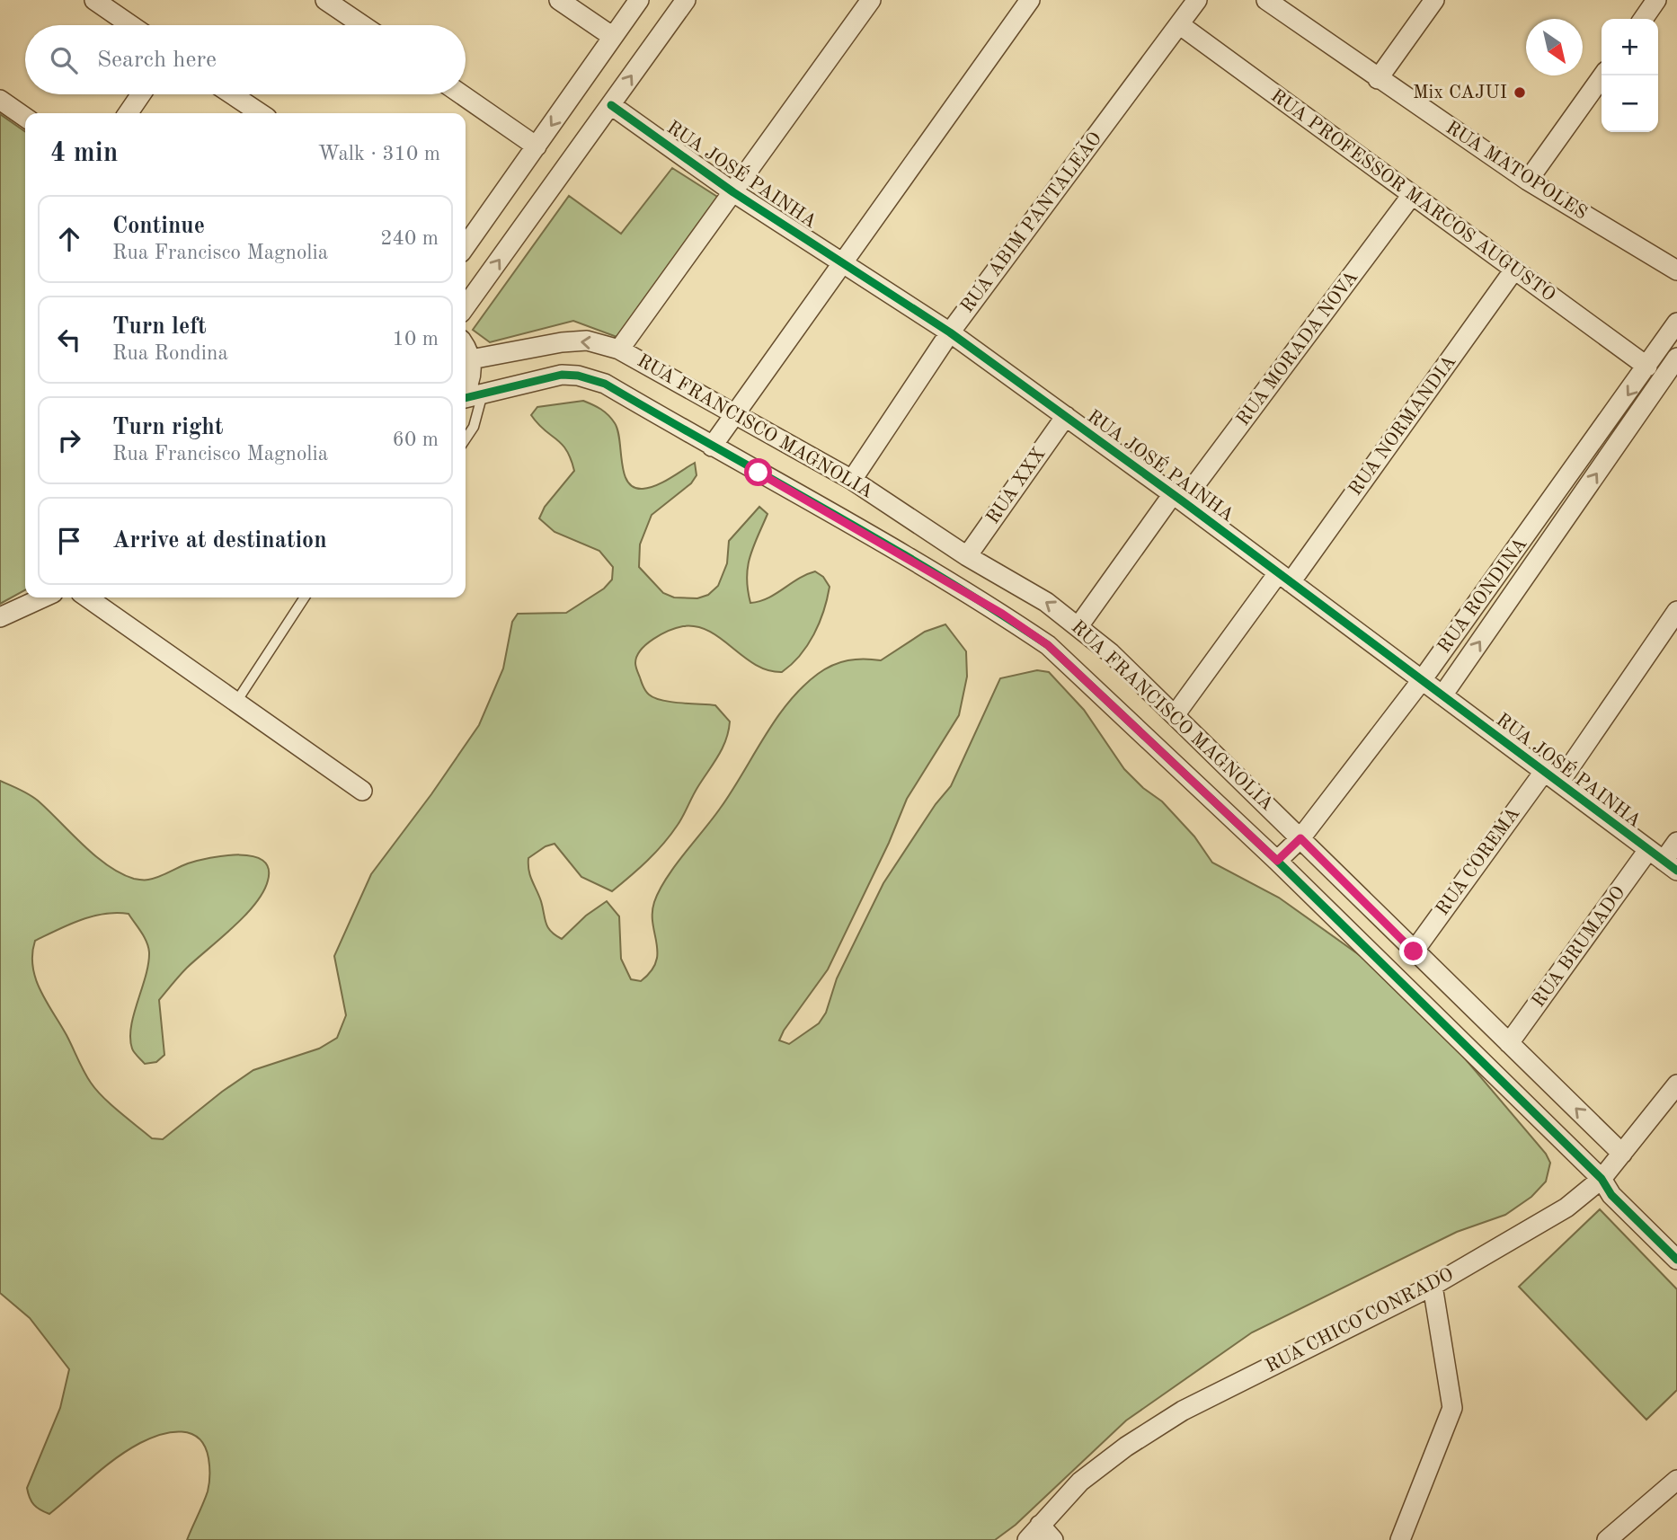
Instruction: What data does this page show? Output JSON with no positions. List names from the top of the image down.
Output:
{
  "streets": {
    "street": [
      "RUA MATOPOLES",
      "RUA JOSÉ PAINHA",
      "RUA PROFESSOR MARCOS AUGUSTO",
      "RUA ABIM PANTALEÃO",
      "RUA MORADA NOVA",
      "RUA NORMANDIA",
      "RUA FRANCISCO MAGNOLIA",
      "RUA XXX",
      "RUA RONDINA",
      "RUA COREMA",
      "RUA BRUMADO",
      "RUA CHICO CONRADO"
    ]
  },
  "crossings": [
    ["RUA JOSÉ PAINHA", "RUA ABIM PANTALEÃO"],
    ["RUA JOSÉ PAINHA", "RUA MORADA NOVA"],
    ["RUA JOSÉ PAINHA", "RUA NORMANDIA"],
    ["RUA JOSÉ PAINHA", "RUA XXX"],
    ["RUA JOSÉ PAINHA", "RUA RONDINA"],
    ["RUA JOSÉ PAINHA", "RUA COREMA"],
    ["RUA JOSÉ PAINHA", "RUA BRUMADO"],
    ["RUA PROFESSOR MARCOS AUGUSTO", "RUA ABIM PANTALEÃO"],
    ["RUA PROFESSOR MARCOS AUGUSTO", "RUA MORADA NOVA"],
    ["RUA PROFESSOR MARCOS AUGUSTO", "RUA NORMANDIA"],
    ["RUA PROFESSOR MARCOS AUGUSTO", "RUA RONDINA"],
    ["RUA ABIM PANTALEÃO", "RUA FRANCISCO MAGNOLIA"],
    ["RUA MORADA NOVA", "RUA FRANCISCO MAGNOLIA"],
    ["RUA NORMANDIA", "RUA FRANCISCO MAGNOLIA"],
    ["RUA FRANCISCO MAGNOLIA", "RUA XXX"],
    ["RUA FRANCISCO MAGNOLIA", "RUA RONDINA"],
    ["RUA FRANCISCO MAGNOLIA", "RUA COREMA"],
    ["RUA FRANCISCO MAGNOLIA", "RUA BRUMADO"],
    ["RUA FRANCISCO MAGNOLIA", "RUA CHICO CONRADO"]
  ],
  "places": ["Mix CAJUI"],
  "north": "bottom right",
  "page": {
    "map_buttons": ["+", "−"],
    "search": "Search here",
    "heading": ["4 min", "Walk · 310 m"],
    "list": [
      ["Continue", "Rua Francisco Magnolia", "240 m"],
      ["Turn left", "Rua Rondina", "10 m"],
      ["Turn right", "Rua Francisco Magnolia", "60 m"],
      "Arrive at destination"
    ]
  }
}
